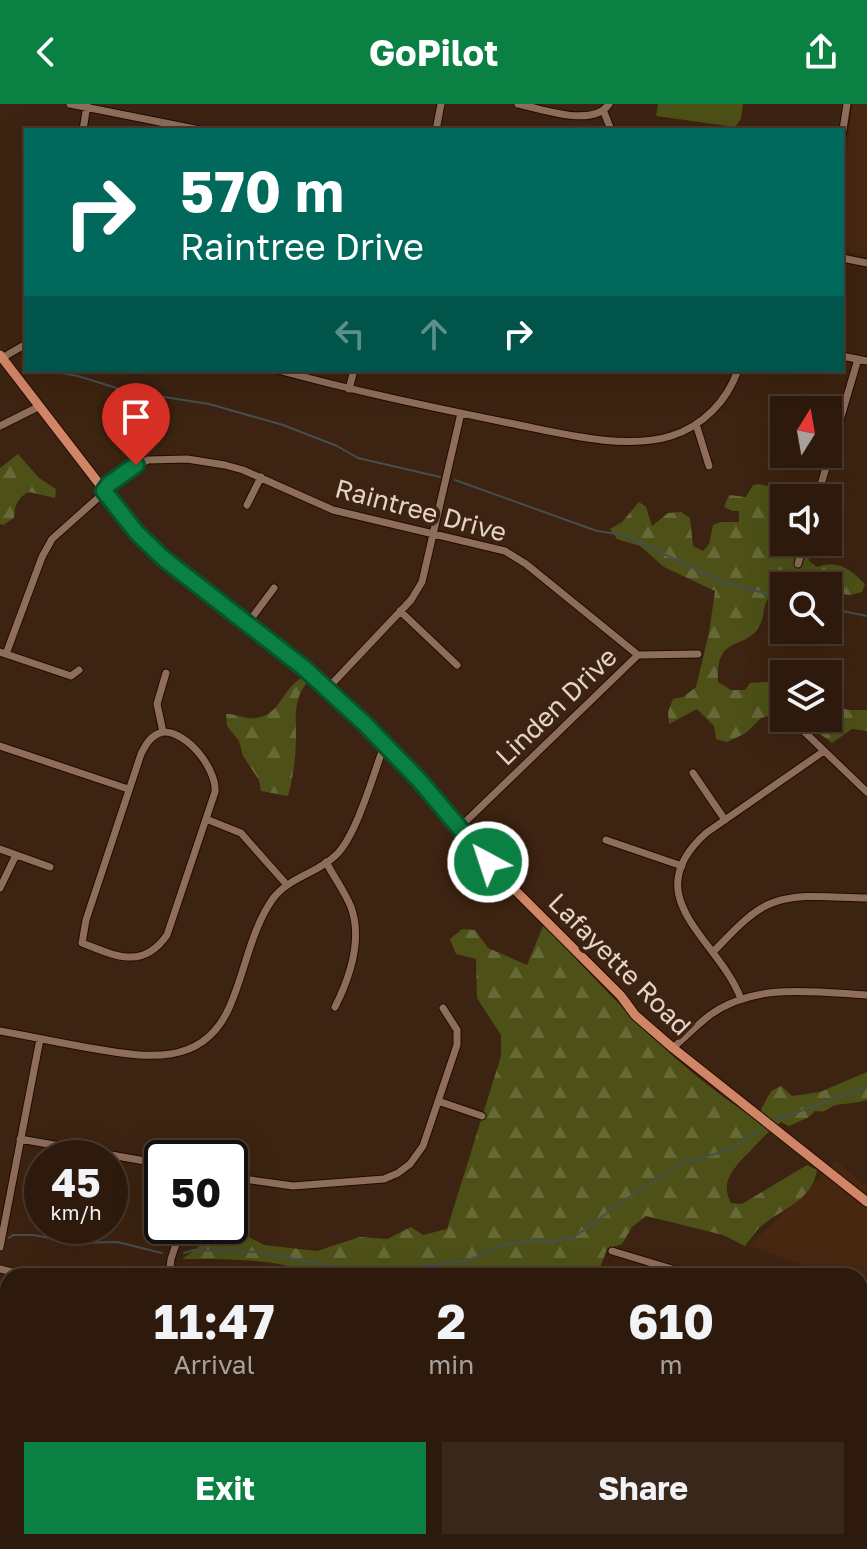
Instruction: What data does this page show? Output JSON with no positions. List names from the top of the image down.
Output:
{
  "streets": {
    "main road": ["Lafayette Road"],
    "street": ["Raintree Drive", "Linden Drive"]
  },
  "crossings": [
    ["Raintree Drive", "Linden Drive"],
    ["Raintree Drive", "Lafayette Road"],
    ["Linden Drive", "Lafayette Road"]
  ],
  "north": "top",
  "page": {
    "header": "GoPilot",
    "turn": ["570 m", "Raintree Drive"],
    "speed": "45 km/h",
    "limit": "50",
    "eta": [
      "11:47",
      "Arrival",
      "2",
      "min",
      "610",
      "m"
    ],
    "buttons": ["Exit", "Share"]
  }
}
